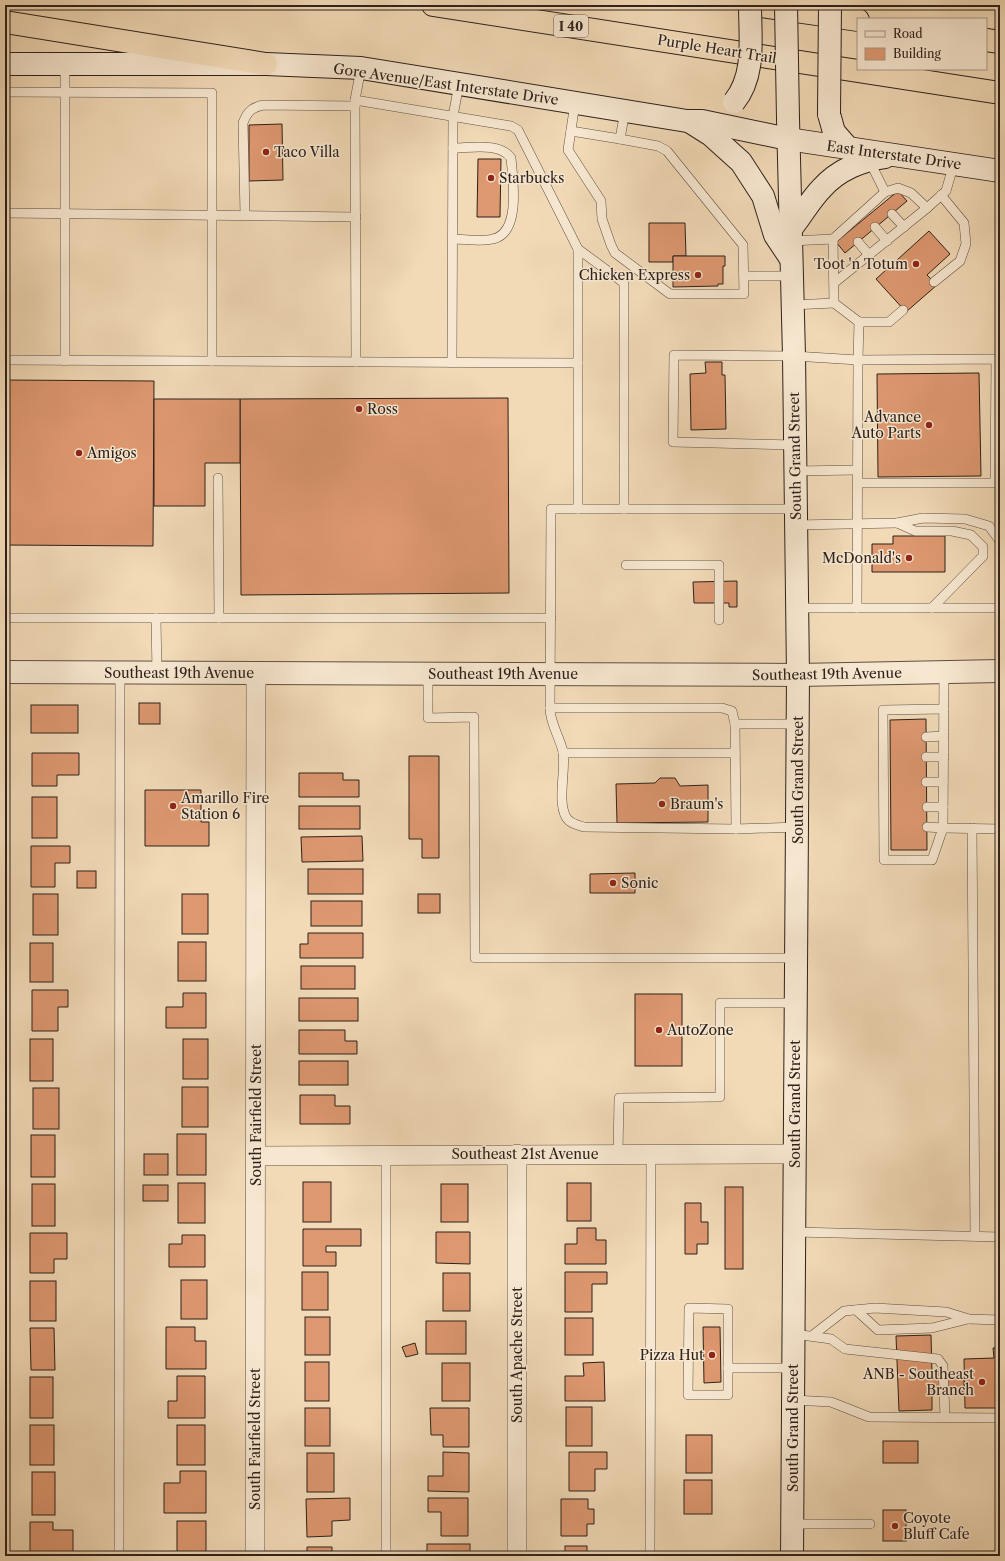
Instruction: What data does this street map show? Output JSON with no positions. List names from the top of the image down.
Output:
{
  "streets": {
    "highway": ["I 40", "Purple Heart Trail"],
    "main road": [
      "Gore Avenue/East Interstate Drive",
      "East Interstate Drive",
      "South Grand Street",
      "Southeast 19th Avenue"
    ],
    "street": ["South Fairfield Street", "Southeast 21st Avenue", "South Apache Street"]
  },
  "crossings": [
    ["Gore Avenue/East Interstate Drive", "East Interstate Drive"],
    ["Gore Avenue/East Interstate Drive", "South Grand Street"],
    ["East Interstate Drive", "South Grand Street"],
    ["South Grand Street", "Southeast 19th Avenue"],
    ["South Grand Street", "Southeast 21st Avenue"],
    ["Southeast 19th Avenue", "South Fairfield Street"],
    ["South Fairfield Street", "Southeast 21st Avenue"],
    ["Southeast 21st Avenue", "South Apache Street"]
  ],
  "places": [
    "Taco Villa",
    "Starbucks",
    "Toot 'n Totum",
    "Chicken Express",
    "Ross",
    "Advance Auto Parts",
    "Amigos",
    "McDonald's",
    "Braum's",
    "Amarillo Fire Station 6",
    "Sonic",
    "AutoZone",
    "Pizza Hut",
    "ANB - Southeast Branch",
    "Coyote Bluff Cafe"
  ],
  "legend": ["Road", "Building"]
}
